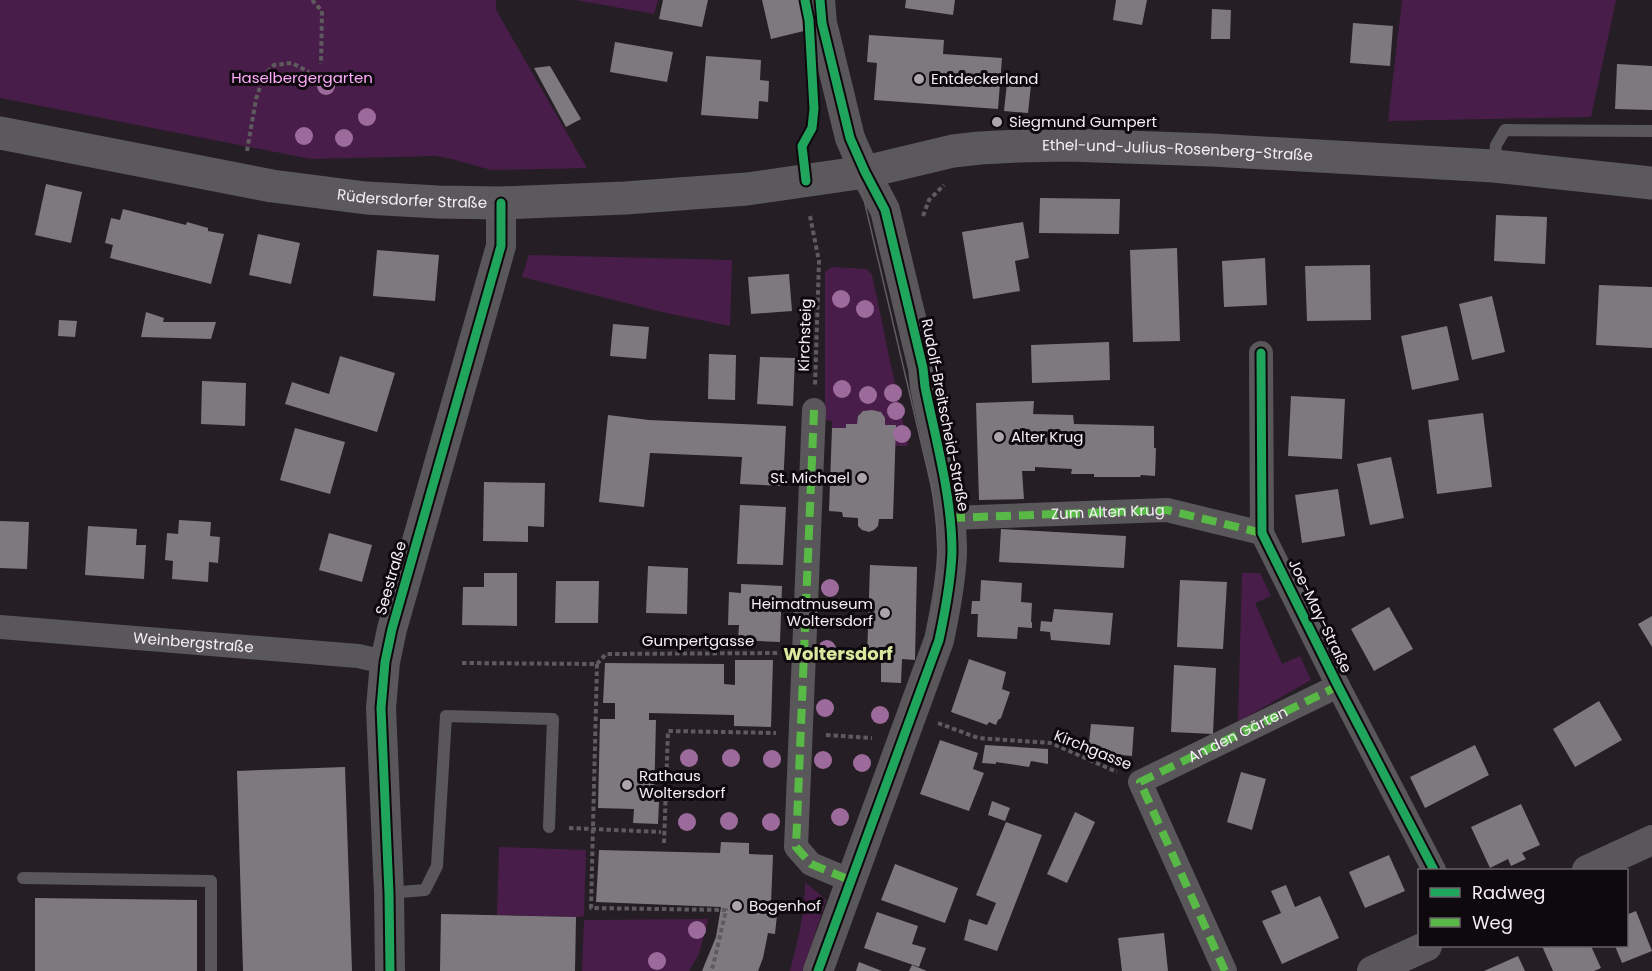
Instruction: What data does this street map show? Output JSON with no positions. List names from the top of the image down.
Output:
{
  "streets": {
    "main road": ["Ethel-und-Julius-Rosenberg-Straße", "Rüdersdorfer Straße"],
    "street": [
      "Rudolf-Breitscheid-Straße",
      "Zum Alten Krug",
      "Seestraße",
      "Joe-May-Straße",
      "Weinbergstraße",
      "An den Gärten"
    ],
    "path": ["Kirchsteig", "Gumpertgasse", "Kirchgasse"]
  },
  "crossings": [
    ["Ethel-und-Julius-Rosenberg-Straße", "Rüdersdorfer Straße"],
    ["Ethel-und-Julius-Rosenberg-Straße", "Rudolf-Breitscheid-Straße"],
    ["Rüdersdorfer Straße", "Rudolf-Breitscheid-Straße"],
    ["Rüdersdorfer Straße", "Seestraße"],
    ["Rudolf-Breitscheid-Straße", "Zum Alten Krug"],
    ["Zum Alten Krug", "Joe-May-Straße"],
    ["Seestraße", "Weinbergstraße"],
    ["Joe-May-Straße", "An den Gärten"],
    ["An den Gärten", "Kirchgasse"]
  ],
  "districts": ["Woltersdorf"],
  "parks": ["Haselbergergarten"],
  "places": [
    "Entdeckerland",
    "Siegmund Gumpert",
    "Alter Krug",
    "St. Michael",
    "Heimatmuseum Woltersdorf",
    "Rathaus Woltersdorf",
    "Bogenhof"
  ],
  "legend": ["Radweg", "Weg"]
}
